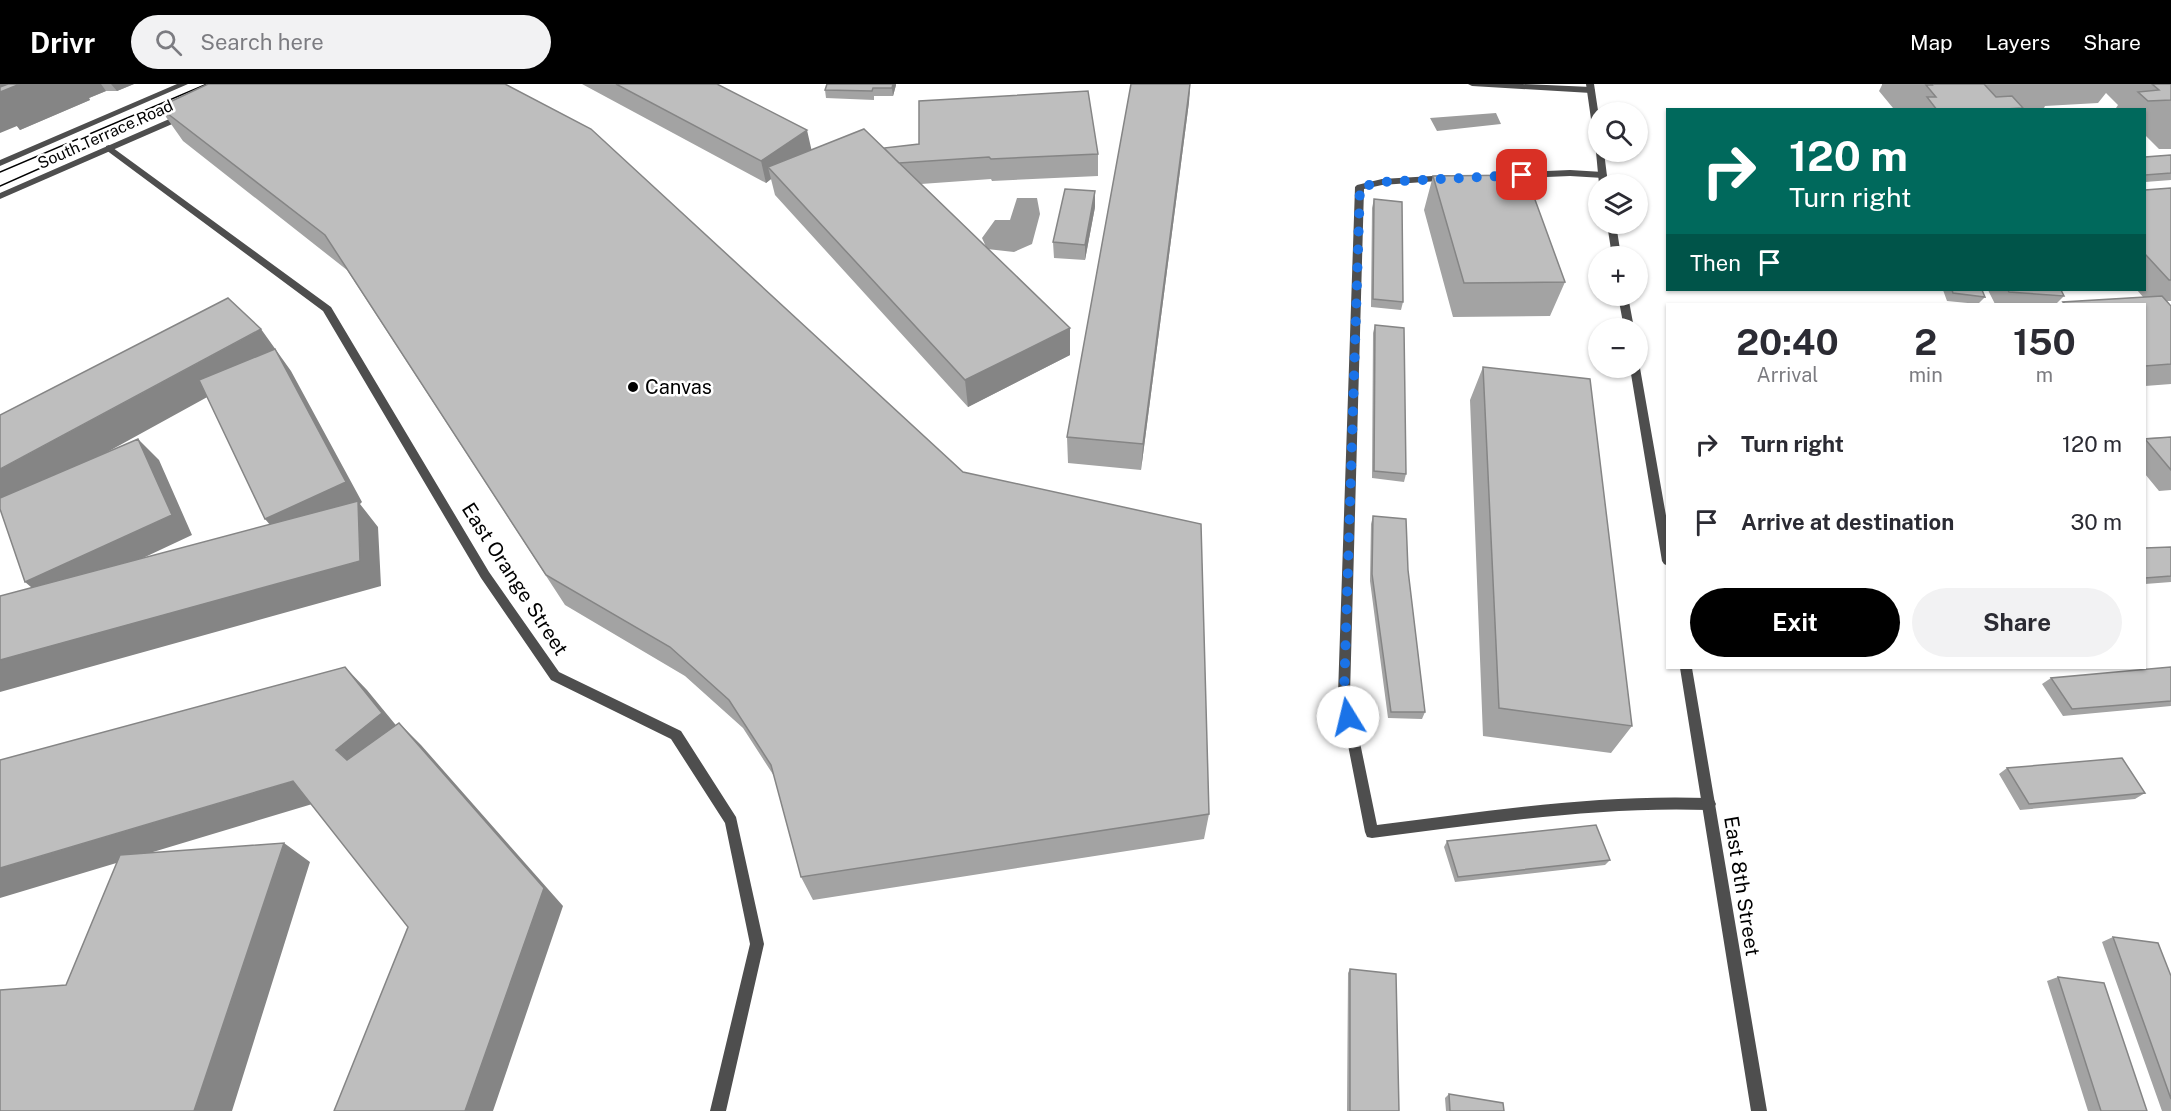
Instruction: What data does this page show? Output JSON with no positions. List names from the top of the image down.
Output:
{
  "streets": {
    "street": ["South Terrace Road", "East Orange Street", "East 8th Street"]
  },
  "crossings": [
    ["South Terrace Road", "East Orange Street"]
  ],
  "places": ["Canvas"],
  "page": {
    "header": "Drivr",
    "search": "Search here",
    "nav": ["Map", "Layers", "Share"],
    "map_buttons": ["+", "−"],
    "turn": ["120 m", "Turn right"],
    "then": "Then",
    "eta": [
      "20:40",
      "Arrival",
      "2",
      "min",
      "150",
      "m"
    ],
    "list": [
      {
        "name": "Turn right",
        "value": "120 m"
      },
      {
        "name": "Arrive at destination",
        "value": "30 m"
      }
    ],
    "buttons": ["Exit", "Share"]
  }
}
